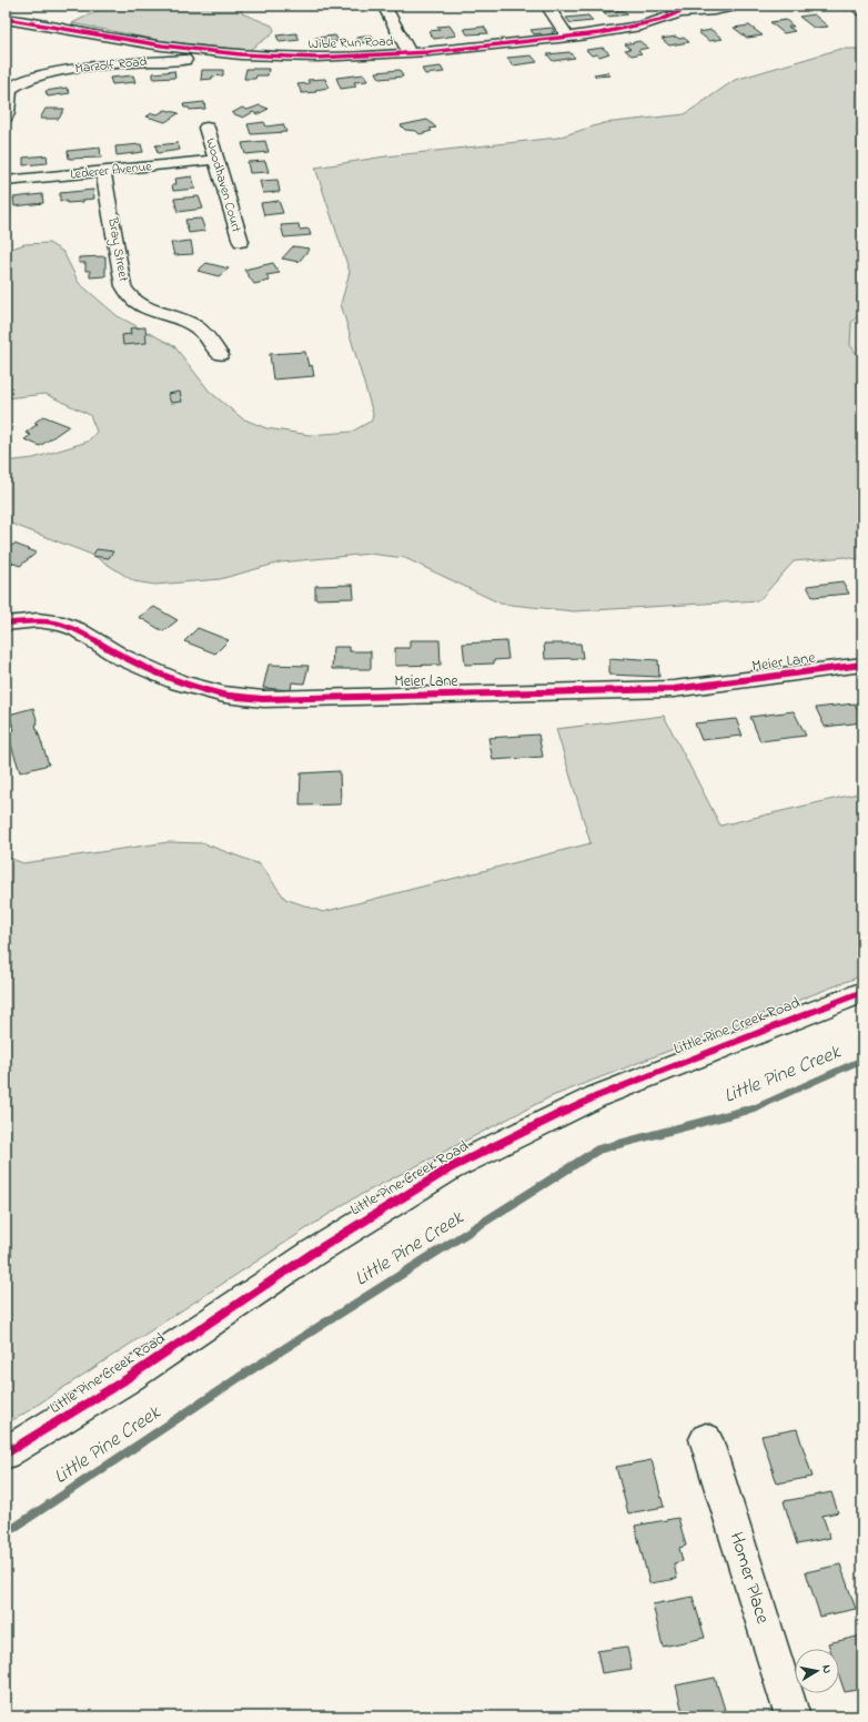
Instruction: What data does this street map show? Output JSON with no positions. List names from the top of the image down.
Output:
{
  "streets": {
    "street": [
      "Wible Run Road",
      "Marzolf Road",
      "Lederer Avenue",
      "Woodhaven Court",
      "Bray Street",
      "Meier Lane",
      "Little Pine Creek Road",
      "Homer Place"
    ]
  },
  "crossings": [
    ["Wible Run Road", "Marzolf Road"],
    ["Lederer Avenue", "Woodhaven Court"],
    ["Lederer Avenue", "Bray Street"]
  ],
  "water": ["Little Pine Creek"],
  "north": "right"
}
